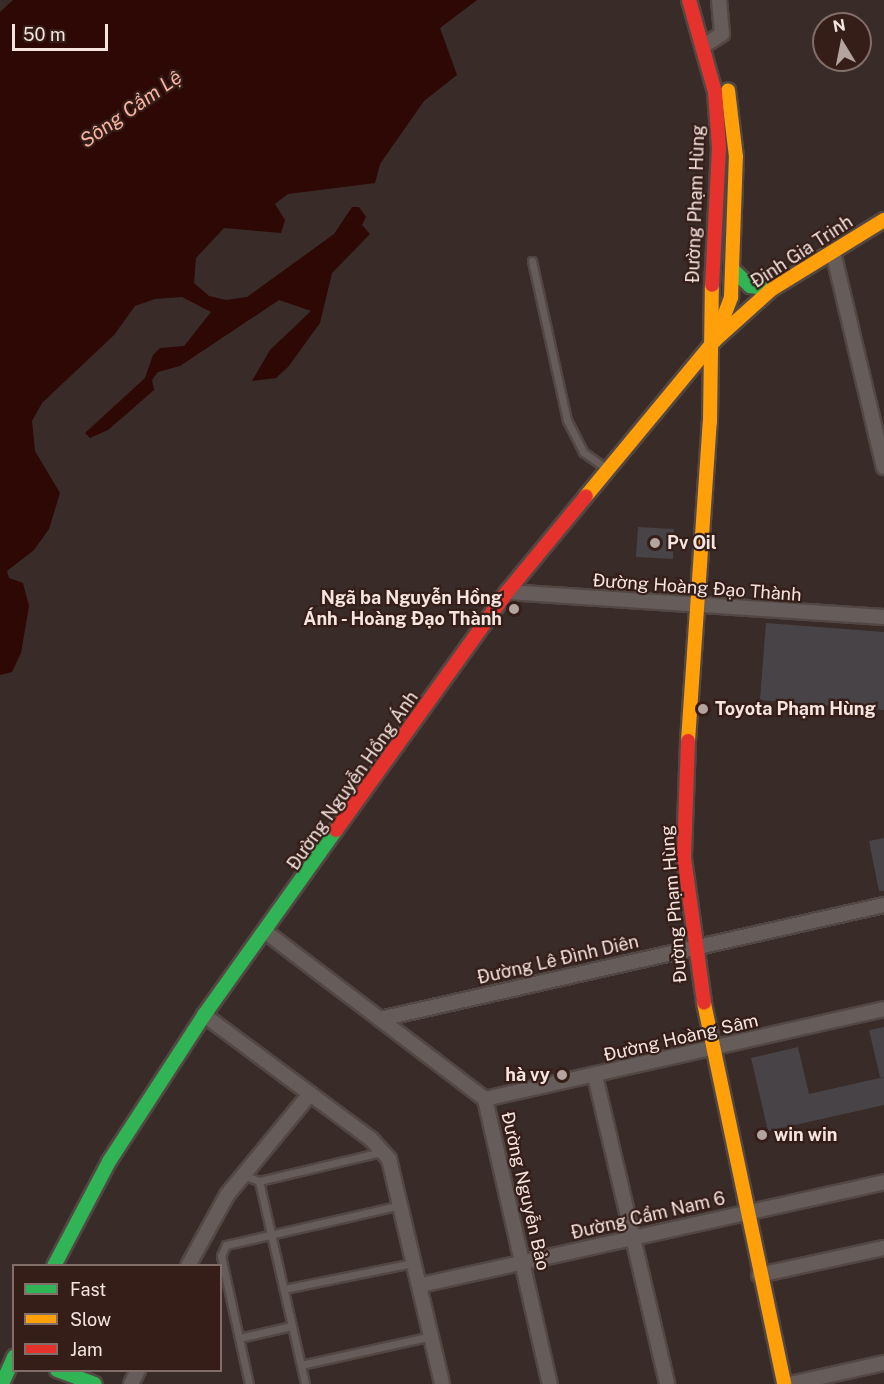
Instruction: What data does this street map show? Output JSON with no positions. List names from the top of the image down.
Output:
{
  "streets": {
    "main road": ["Đường Phạm Hùng", "Đinh Gia Trinh", "Đường Nguyễn Hồng Ánh"],
    "street": [
      "Đường Hoàng Đạo Thành",
      "Đường Lê Đình Diên",
      "Đường Hoàng Sâm",
      "Đường Nguyễn Bảo",
      "Đường Cẩm Nam 6"
    ]
  },
  "crossings": [
    ["Đường Phạm Hùng", "Đinh Gia Trinh"],
    ["Đường Phạm Hùng", "Đường Hoàng Đạo Thành"],
    ["Đường Phạm Hùng", "Đường Nguyễn Hồng Ánh"],
    ["Đường Phạm Hùng", "Đường Lê Đình Diên"],
    ["Đường Phạm Hùng", "Đường Hoàng Sâm"],
    ["Đường Phạm Hùng", "Đường Cẩm Nam 6"],
    ["Đinh Gia Trinh", "Đường Nguyễn Hồng Ánh"],
    ["Đường Hoàng Đạo Thành", "Đường Nguyễn Hồng Ánh"],
    ["Đường Nguyễn Hồng Ánh", "Đường Nguyễn Bảo"],
    ["Đường Lê Đình Diên", "Đường Nguyễn Bảo"],
    ["Đường Hoàng Sâm", "Đường Nguyễn Bảo"],
    ["Đường Nguyễn Bảo", "Đường Cẩm Nam 6"]
  ],
  "water": ["Sông Cẩm Lệ"],
  "places": [
    "Pv Oil",
    "Ngã ba Nguyễn Hồng Ánh - Hoàng Đạo Thành",
    "Toyota Phạm Hùng",
    "hà vy",
    "win win"
  ],
  "legend": ["Fast", "Slow", "Jam"],
  "scale_bar": "50 m",
  "north": "top"
}
